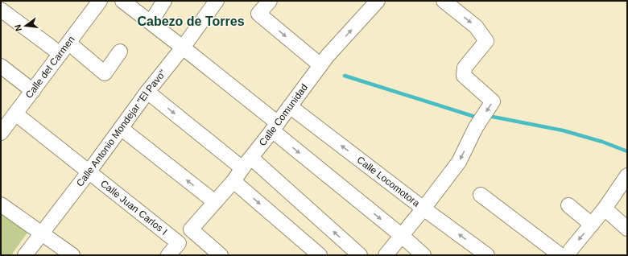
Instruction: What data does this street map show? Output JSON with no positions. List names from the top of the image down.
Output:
{
  "streets": {
    "street": [
      "Calle del Carmen",
      "Calle Comunidad",
      "Calle Antonio Mondejar \"El Pavo\"",
      "Calle Locomotora",
      "Calle Juan Carlos I"
    ]
  },
  "crossings": [
    ["Calle del Carmen", "Calle Juan Carlos I"],
    ["Calle Comunidad", "Calle Locomotora"],
    ["Calle Antonio Mondejar \"El Pavo\"", "Calle Juan Carlos I"]
  ],
  "districts": ["Cabezo de Torres"],
  "north": "left"
}
